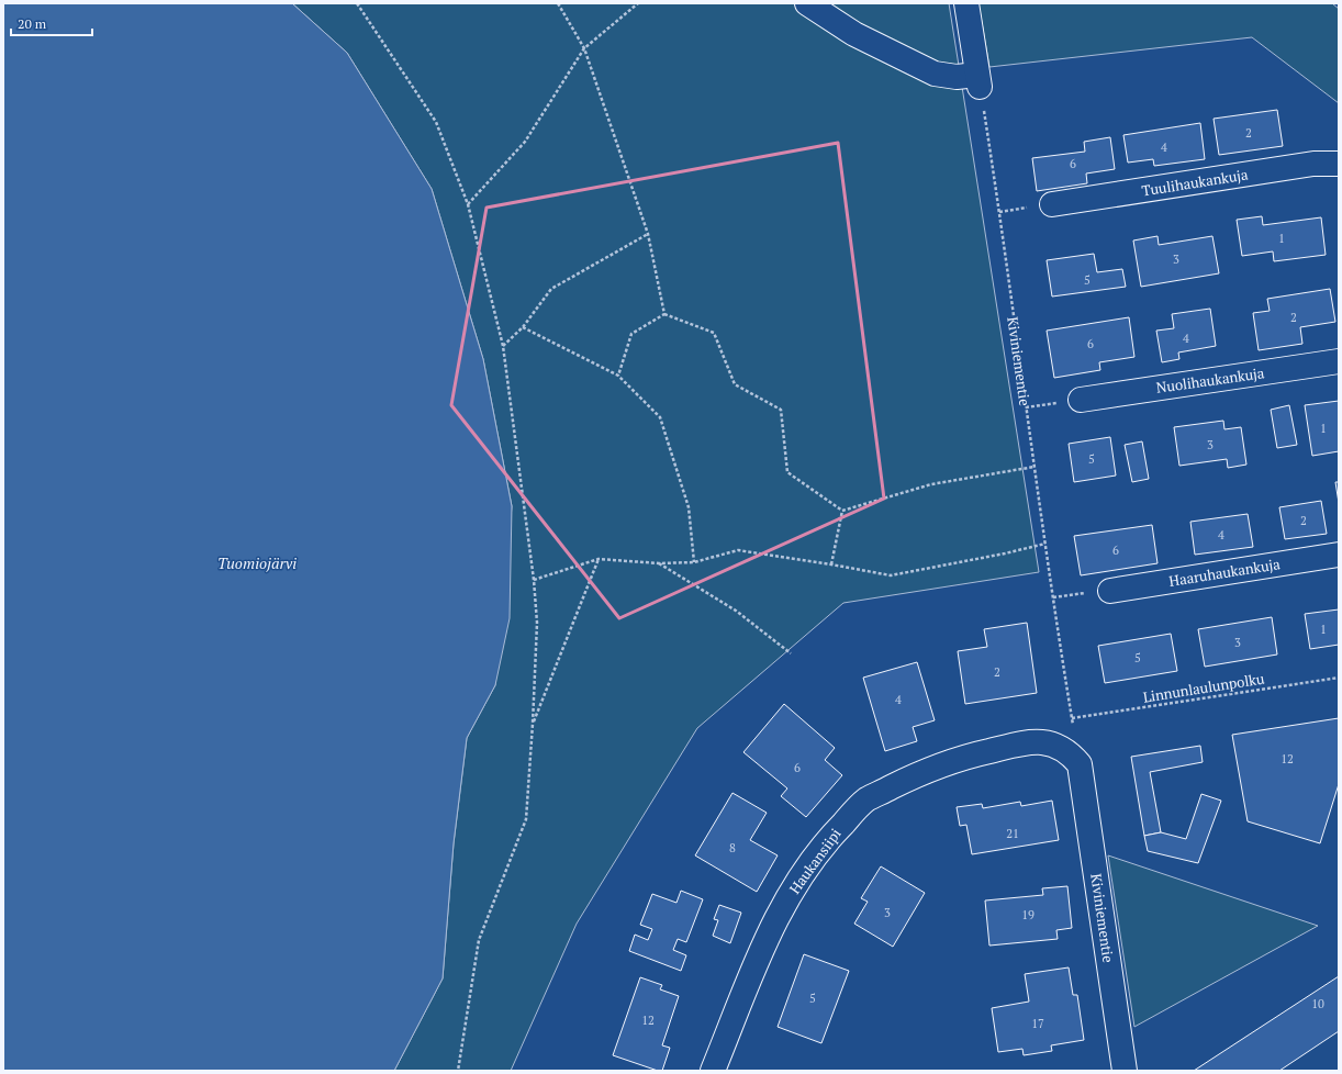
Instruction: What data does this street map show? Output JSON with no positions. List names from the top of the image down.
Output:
{
  "streets": {
    "street": [
      "Tuulihaukankuja",
      "Kiviniementie",
      "Nuolihaukankuja",
      "Haaruhaukankuja",
      "Haukansiipi"
    ],
    "path": ["Linnunlaulunpolku"]
  },
  "crossings": [
    ["Kiviniementie", "Linnunlaulunpolku"],
    ["Kiviniementie", "Haukansiipi"]
  ],
  "water": ["Tuomiojärvi"],
  "house_numbers": [
    "2",
    "4",
    "6",
    "1",
    "3",
    "5",
    "2",
    "4",
    "6",
    "1",
    "3",
    "5",
    "2",
    "4",
    "6",
    "1",
    "3",
    "5",
    "2",
    "4",
    "12",
    "6",
    "21",
    "8",
    "3",
    "19",
    "5",
    "10",
    "12",
    "17"
  ],
  "scale_bar": "20 m"
}
